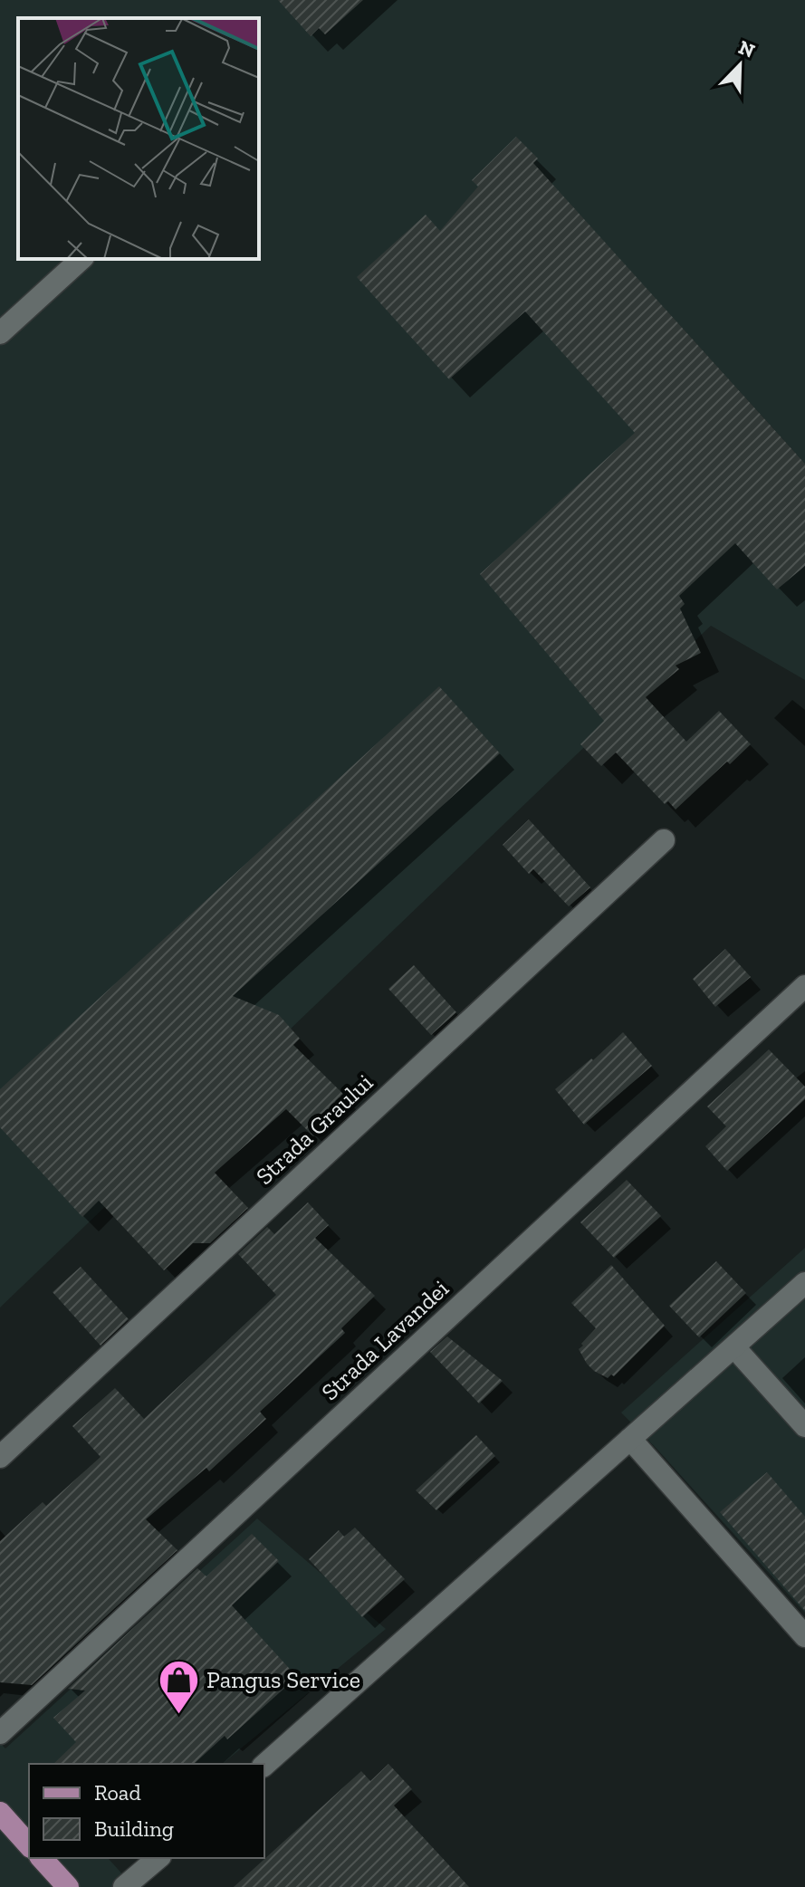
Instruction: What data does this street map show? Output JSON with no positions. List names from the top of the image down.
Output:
{
  "streets": {
    "street": ["Strada Graului", "Strada Lavandei"]
  },
  "places": {
    "shop": ["Pangus Service"]
  },
  "legend": ["Road", "Building"],
  "north": "top right"
}
